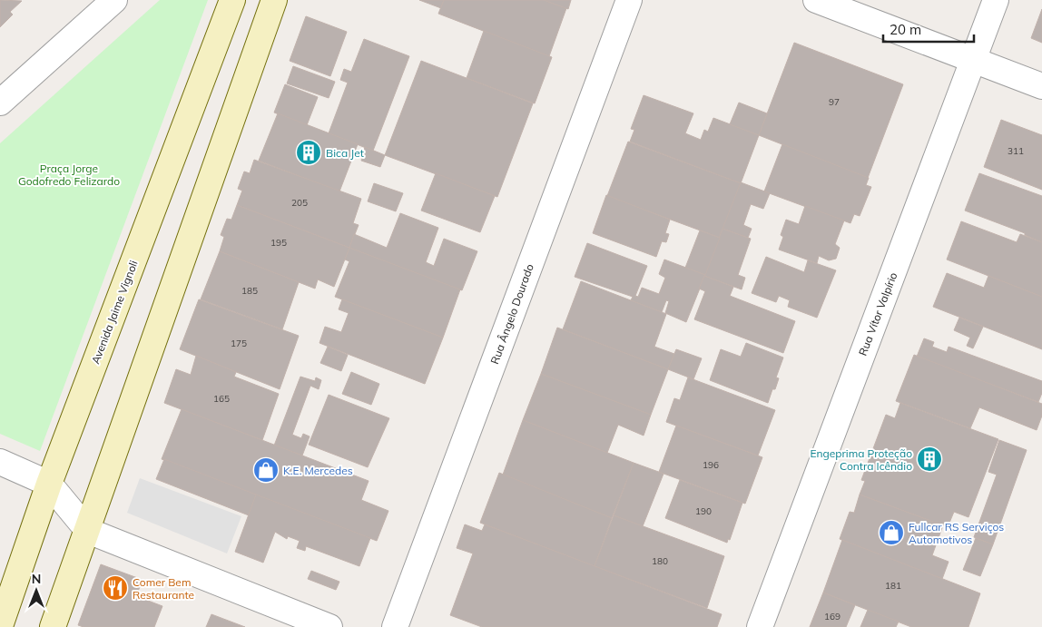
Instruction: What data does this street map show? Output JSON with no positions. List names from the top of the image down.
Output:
{
  "streets": {
    "street": ["Avenida Jaime Vignoli", "Rua Ângelo Dourado", "Rua Vítor Valpírio"]
  },
  "parks": ["Praça Jorge Godofredo Felizardo"],
  "places": {
    "building": ["Bica Jet", "Engeprima Proteção Contra Icêndio"],
    "shop": ["K.E. Mercedes", "Fullcar RS Serviços Automotivos"],
    "restaurant": ["Comer Bem Restaurante"]
  },
  "house_numbers": [
    "97",
    "311",
    "205",
    "195",
    "185",
    "175",
    "165",
    "196",
    "190",
    "180",
    "181",
    "169"
  ],
  "scale_bar": "20 m",
  "north": "top"
}
